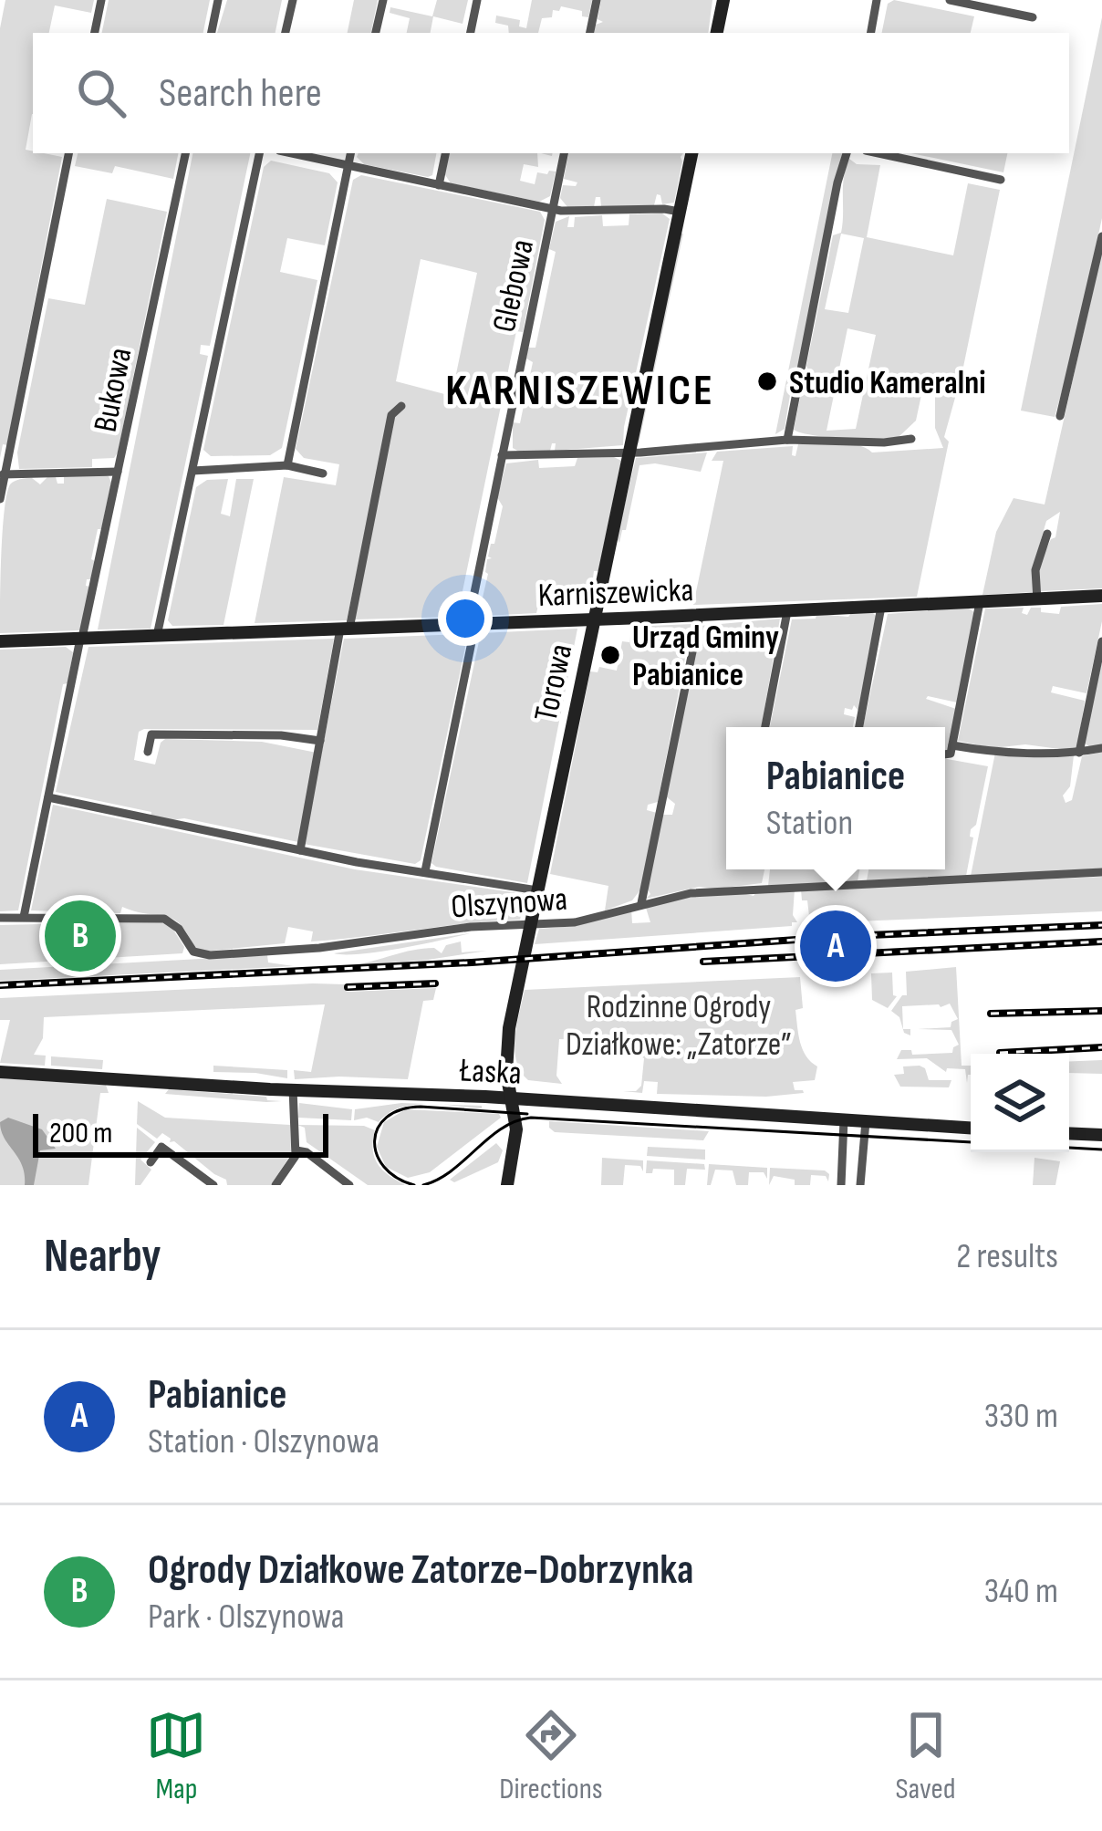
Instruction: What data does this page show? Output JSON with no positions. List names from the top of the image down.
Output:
{
  "streets": {
    "street": [
      "Glebowa",
      "Bukowa",
      "Karniszewicka",
      "Torowa",
      "Olszynowa",
      "Łaska"
    ]
  },
  "crossings": [
    ["Glebowa", "Karniszewicka"],
    ["Bukowa", "Karniszewicka"],
    ["Bukowa", "Olszynowa"],
    ["Karniszewicka", "Torowa"],
    ["Torowa", "Olszynowa"],
    ["Torowa", "Łaska"]
  ],
  "districts": ["KARNISZEWICE"],
  "parks": ["Rodzinne Ogrody Działkowe: „Zatorze”"],
  "places": ["Studio Kameralni", "Urząd Gminy Pabianice"],
  "scale_bar": "200 m",
  "page": {
    "search": "Search here",
    "popup": ["Pabianice", "Station"],
    "pins": ["B", "A"],
    "scale": "200 m",
    "heading": ["Nearby", "2 results"],
    "list": [
      {
        "mark": "A",
        "name": "Pabianice",
        "note": "Station · Olszynowa",
        "value": "330 m"
      },
      {
        "mark": "B",
        "name": "Ogrody Działkowe Zatorze-Dobrzynka",
        "note": "Park · Olszynowa",
        "value": "340 m"
      }
    ],
    "nav": ["Map", "Directions", "Saved"]
  }
}
